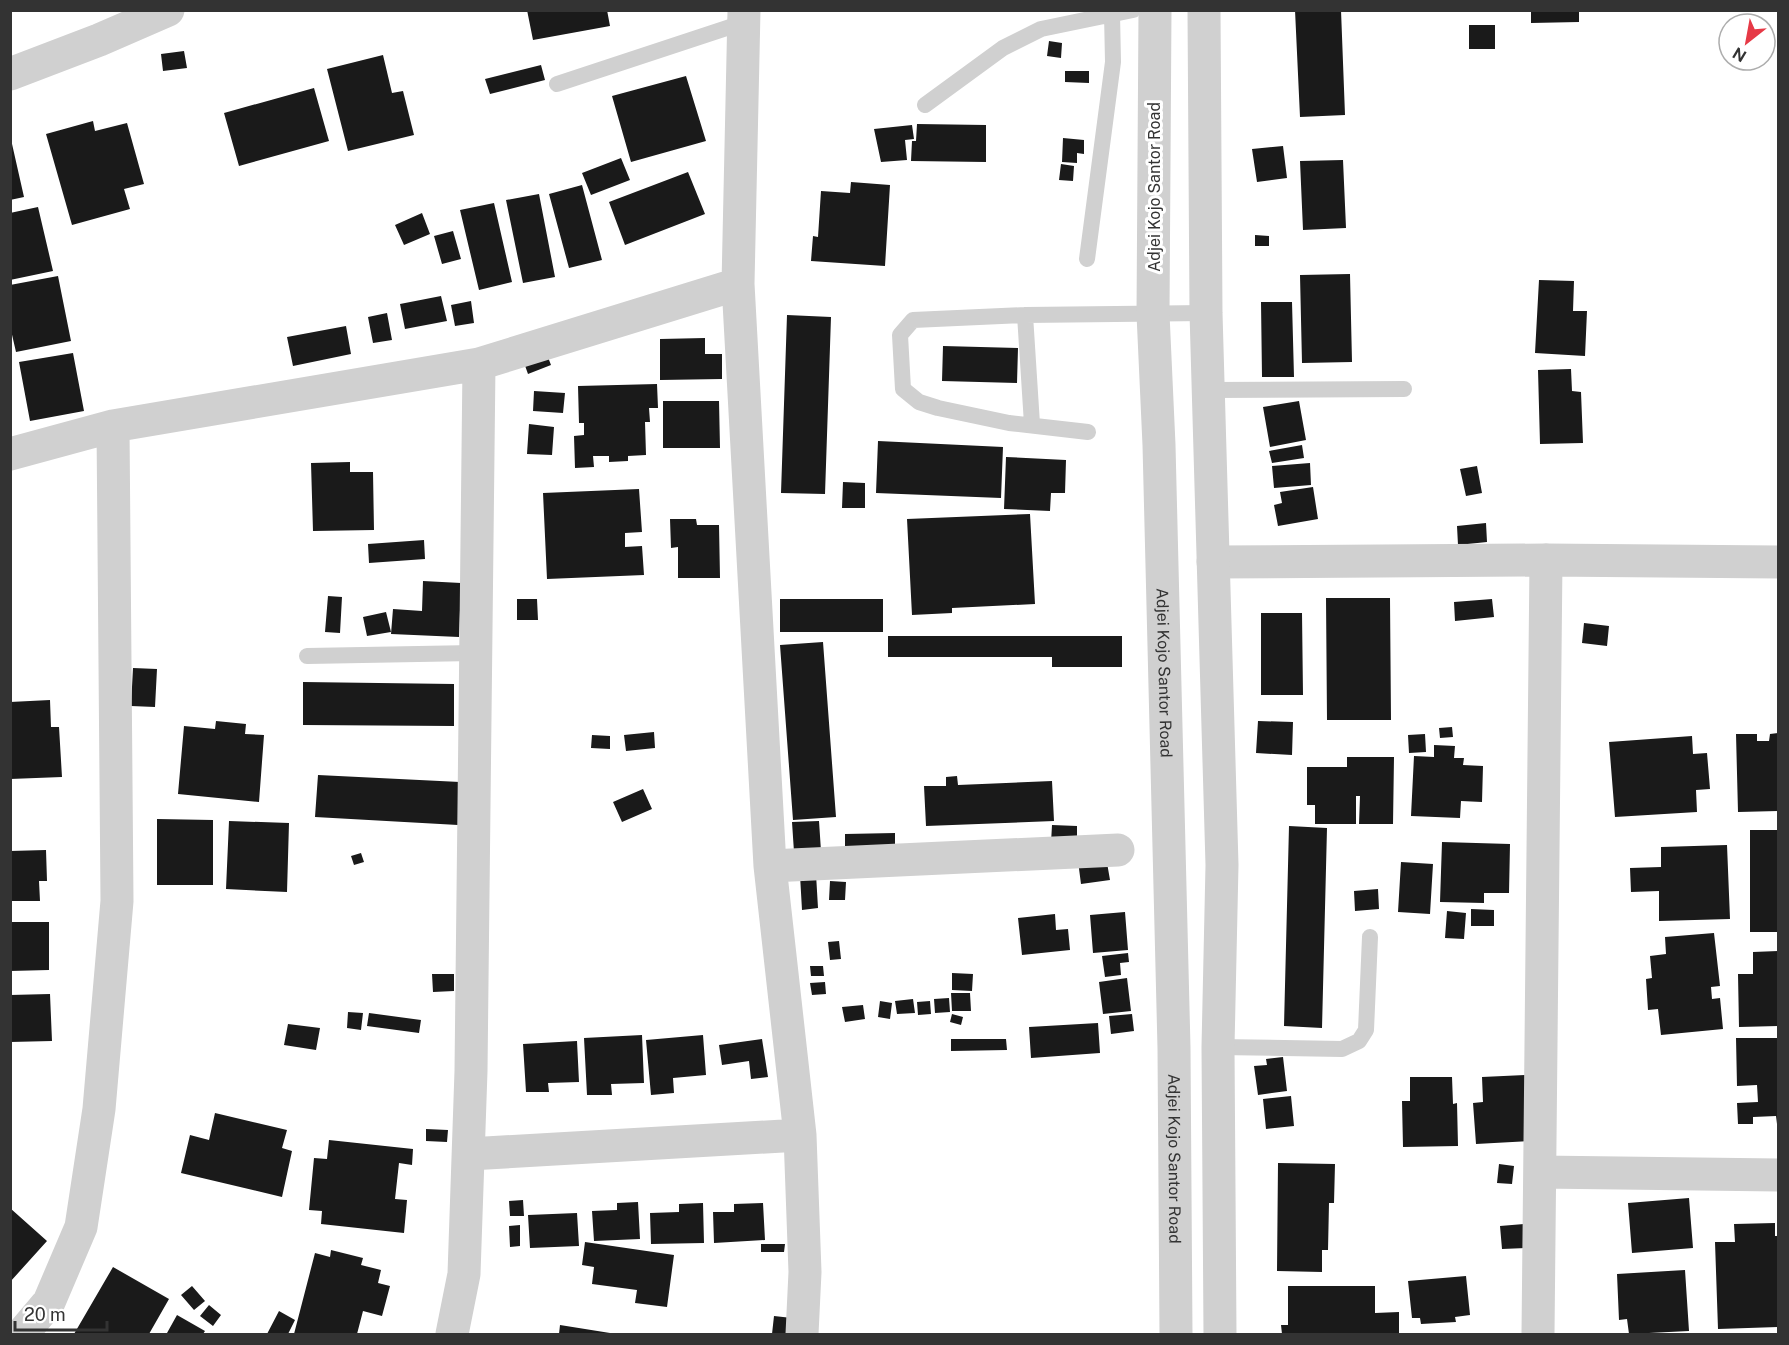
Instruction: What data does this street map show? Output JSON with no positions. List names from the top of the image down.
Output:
{
  "streets": {
    "street": ["Adjei Kojo Santor Road"]
  },
  "scale_bar": "20 m",
  "north": "bottom left"
}
